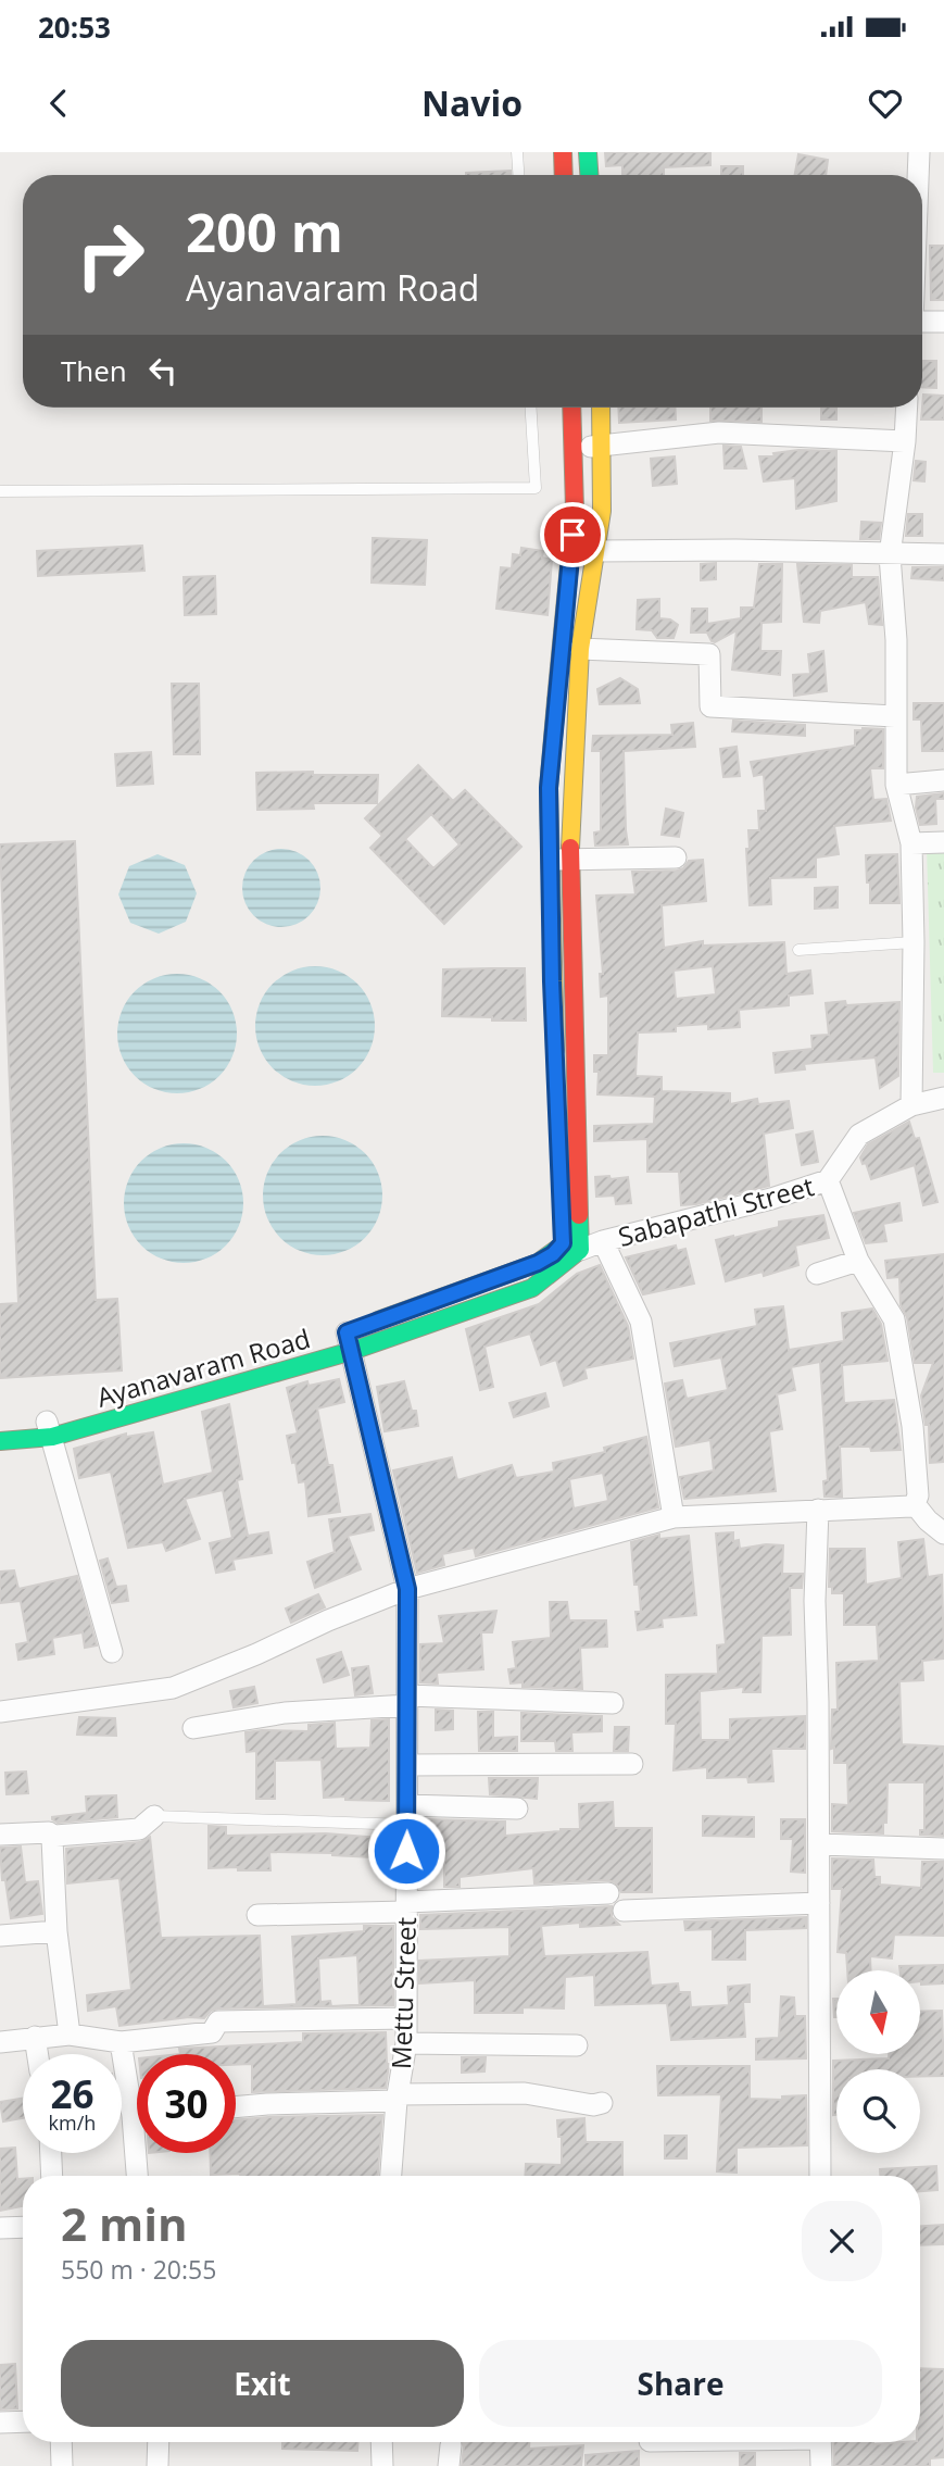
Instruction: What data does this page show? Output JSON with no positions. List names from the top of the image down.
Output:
{
  "streets": {
    "street": ["Sabapathi Street", "Ayanavaram Road", "Mettu Street"]
  },
  "crossings": [
    ["Sabapathi Street", "Ayanavaram Road"],
    ["Ayanavaram Road", "Mettu Street"]
  ],
  "north": "bottom",
  "page": {
    "status": "20:53",
    "header": "Navio",
    "turn": ["200 m", "Ayanavaram Road"],
    "then": "Then",
    "speed": "26 km/h",
    "limit": "30",
    "heading": ["2 min", "550 m · 20:55"],
    "buttons": ["Exit", "Share"]
  }
}
